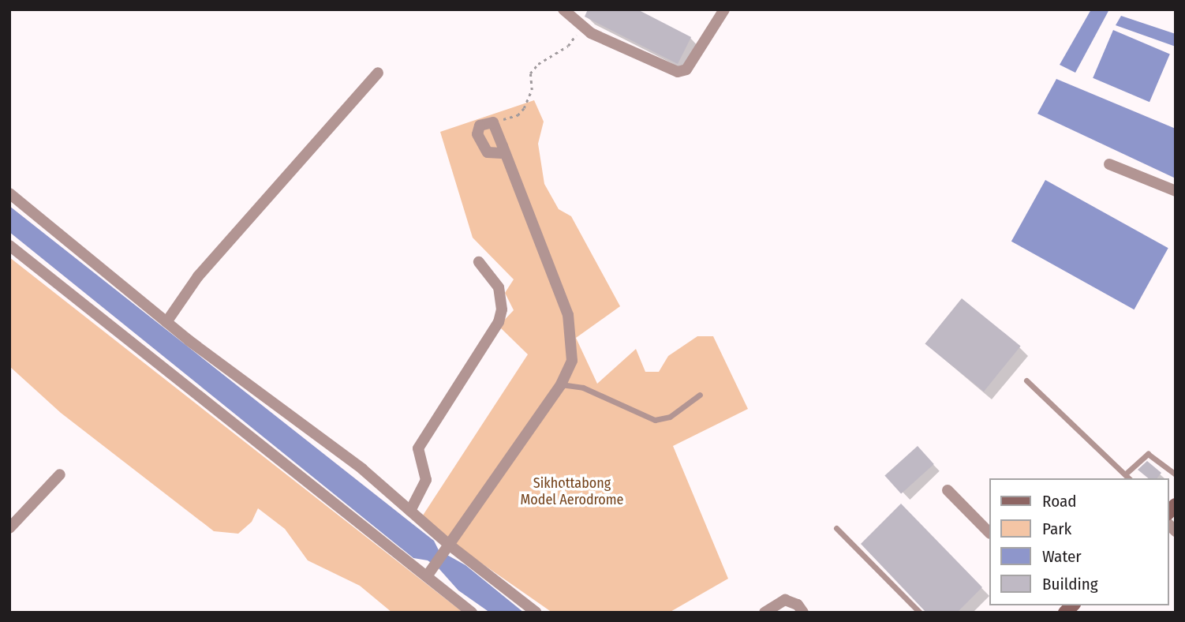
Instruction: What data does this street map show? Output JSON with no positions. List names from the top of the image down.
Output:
{
  "parks": ["Sikhottabong Model Aerodrome"],
  "legend": [
    "Road",
    "Park",
    "Water",
    "Building"
  ]
}
